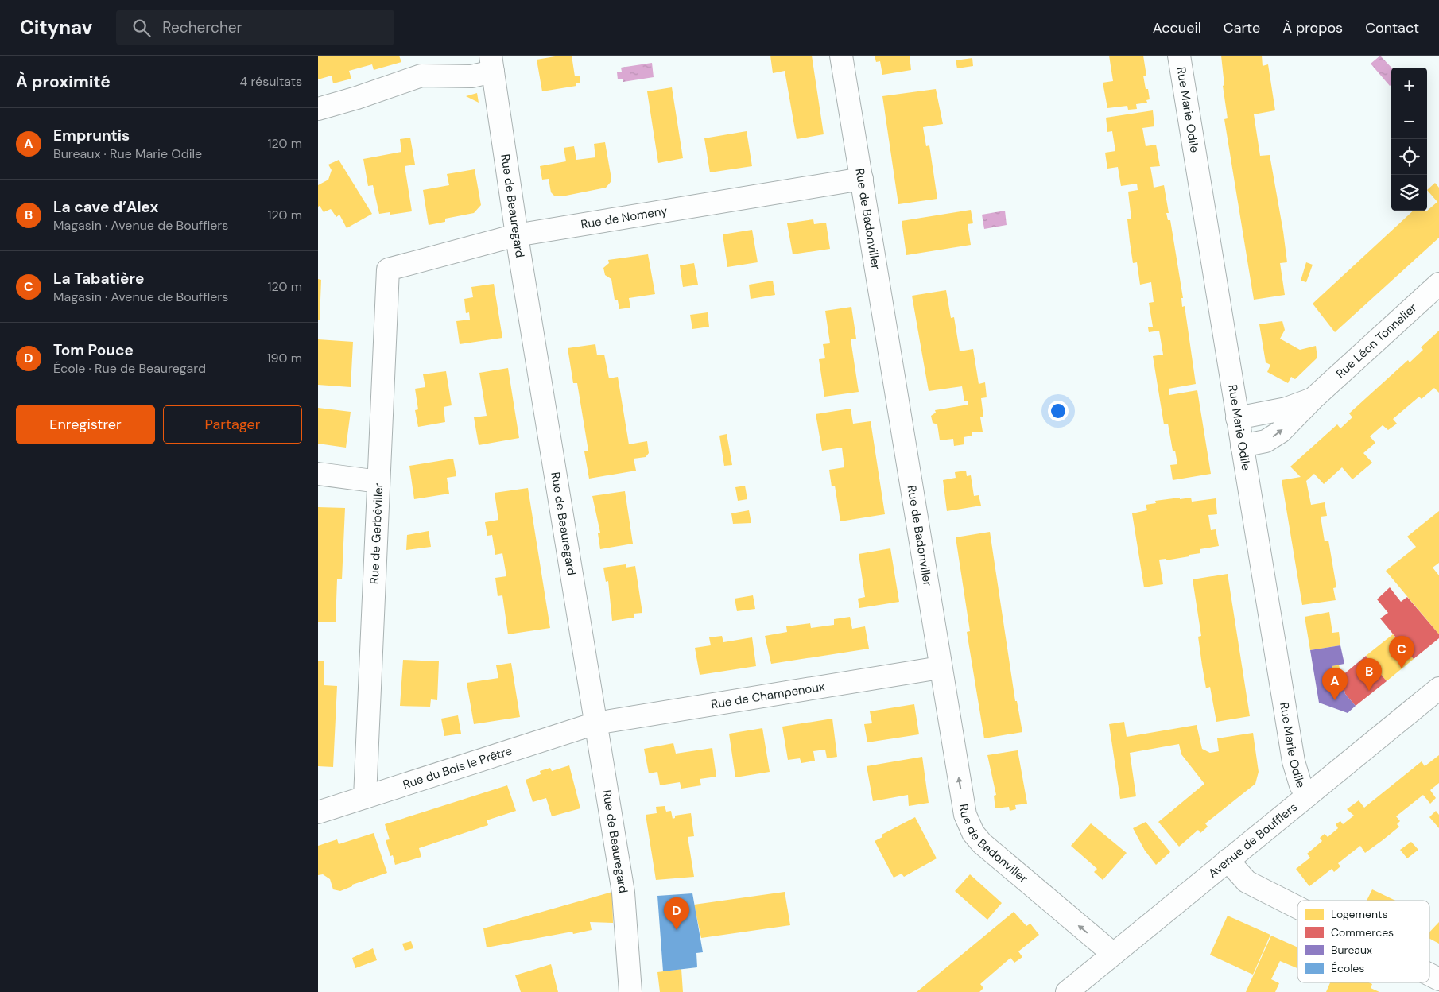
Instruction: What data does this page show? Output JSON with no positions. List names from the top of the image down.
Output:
{
  "streets": {
    "street": [
      "Rue Marie Odile",
      "Rue de Beauregard",
      "Rue de Nomeny",
      "Rue de Badonviller",
      "Rue Léon Tonnelier",
      "Rue de Gerbéviller",
      "Rue de Champenoux",
      "Rue du Bois le Prêtre",
      "Avenue de Boufflers"
    ]
  },
  "crossings": [
    ["Rue Marie Odile", "Rue Léon Tonnelier"],
    ["Rue Marie Odile", "Avenue de Boufflers"],
    ["Rue de Beauregard", "Rue de Nomeny"],
    ["Rue de Beauregard", "Rue de Champenoux"],
    ["Rue de Beauregard", "Rue du Bois le Prêtre"],
    ["Rue de Nomeny", "Rue de Badonviller"],
    ["Rue de Nomeny", "Rue de Gerbéviller"],
    ["Rue de Badonviller", "Rue de Champenoux"],
    ["Rue de Badonviller", "Avenue de Boufflers"],
    ["Rue de Gerbéviller", "Rue du Bois le Prêtre"],
    ["Rue de Champenoux", "Rue du Bois le Prêtre"]
  ],
  "legend": [
    "Logements",
    "Commerces",
    "Bureaux",
    "Écoles"
  ],
  "page": {
    "header": "Citynav",
    "search": "Rechercher",
    "nav": [
      "Accueil",
      "Carte",
      "À propos",
      "Contact"
    ],
    "heading": ["À proximité", "4 résultats"],
    "map_buttons": ["+", "−"],
    "list": [
      {
        "mark": "A",
        "name": "Empruntis",
        "note": "Bureaux · Rue Marie Odile",
        "value": "120 m"
      },
      {
        "mark": "B",
        "name": "La cave d’Alex",
        "note": "Magasin · Avenue de Boufflers",
        "value": "120 m"
      },
      {
        "mark": "C",
        "name": "La Tabatière",
        "note": "Magasin · Avenue de Boufflers",
        "value": "120 m"
      },
      {
        "mark": "D",
        "name": "Tom Pouce",
        "note": "École · Rue de Beauregard",
        "value": "190 m"
      }
    ],
    "buttons": ["Enregistrer", "Partager"],
    "pins": [
      "C",
      "B",
      "A",
      "D"
    ]
  }
}
